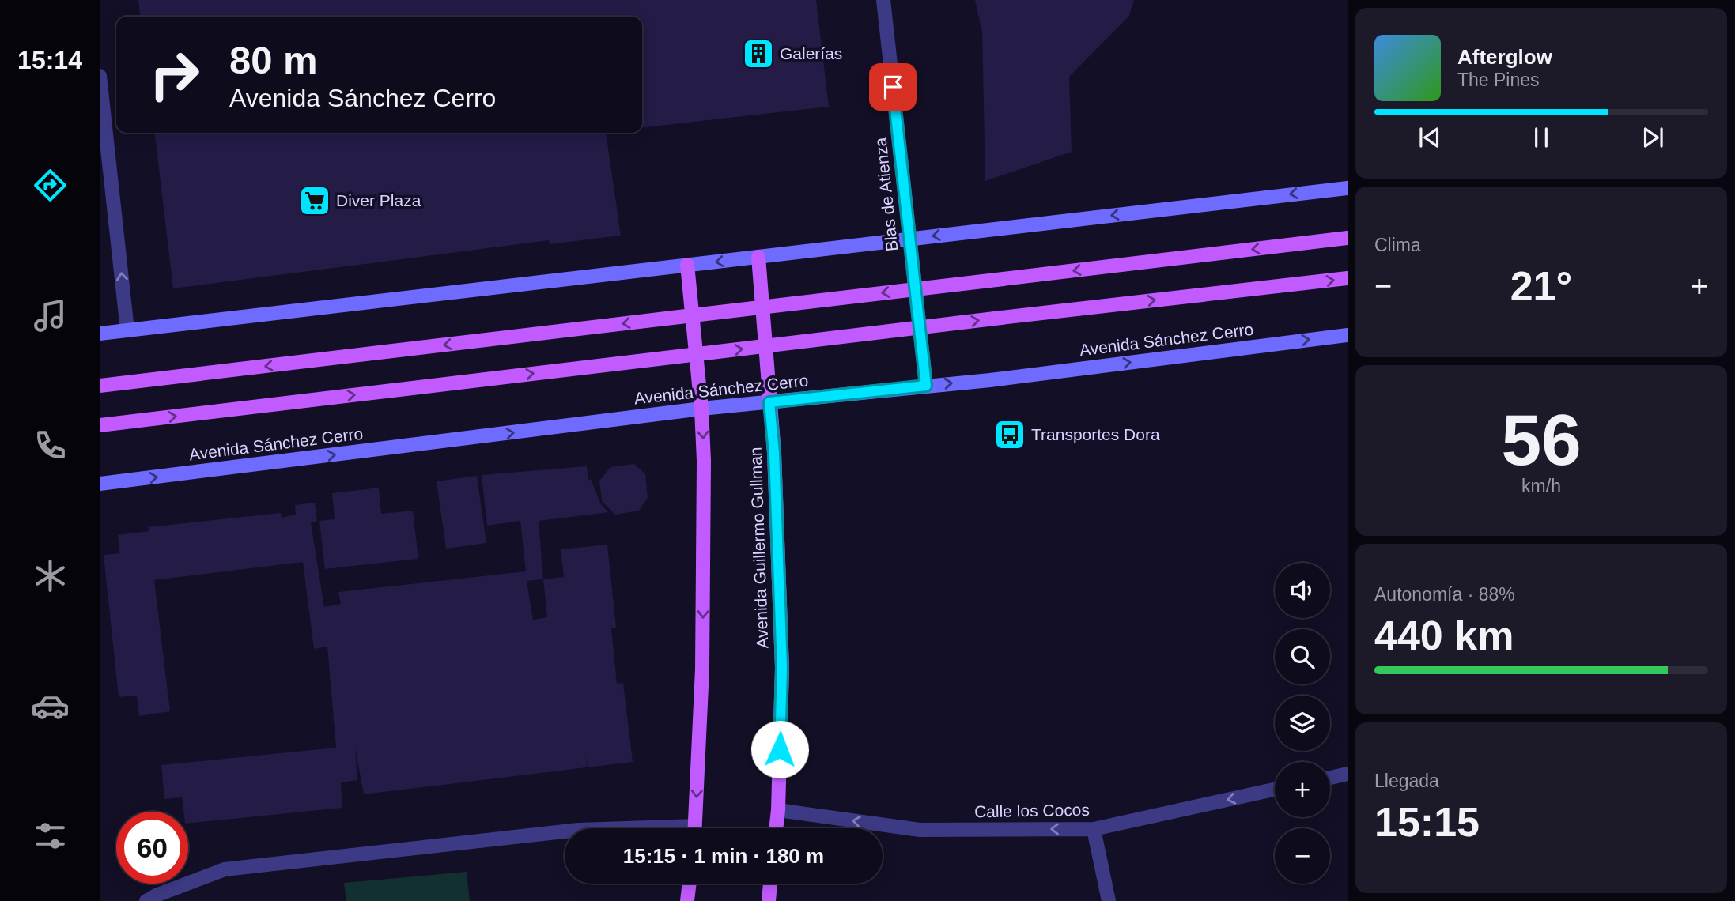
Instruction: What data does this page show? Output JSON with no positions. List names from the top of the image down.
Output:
{
  "streets": {
    "main road": ["Avenida Sánchez Cerro", "Avenida Guillermo Gullman"],
    "street": ["Blas de Atienza", "Calle los Cocos"]
  },
  "crossings": [
    ["Blas de Atienza", "Avenida Sánchez Cerro"],
    ["Avenida Sánchez Cerro", "Avenida Guillermo Gullman"],
    ["Avenida Guillermo Gullman", "Calle los Cocos"]
  ],
  "one_way": ["Calle los Cocos"],
  "places": {
    "building": ["Galerías"],
    "supermarket": ["Diver Plaza"],
    "bus stop": ["Transportes Dora"]
  },
  "page": {
    "tabs": "15:14",
    "turn": ["80 m", "Avenida Sánchez Cerro"],
    "song": ["Afterglow", "The Pines"],
    "tile": [
      "Clima",
      ["56", "km/h"],
      ["Autonomía · 88%", "440 km"],
      ["Llegada", "15:15"]
    ],
    "heat": ["−", "21°", "+"],
    "map_buttons": ["+", "−"],
    "limit": "60",
    "trip": "15:15 · 1 min · 180 m"
  }
}
